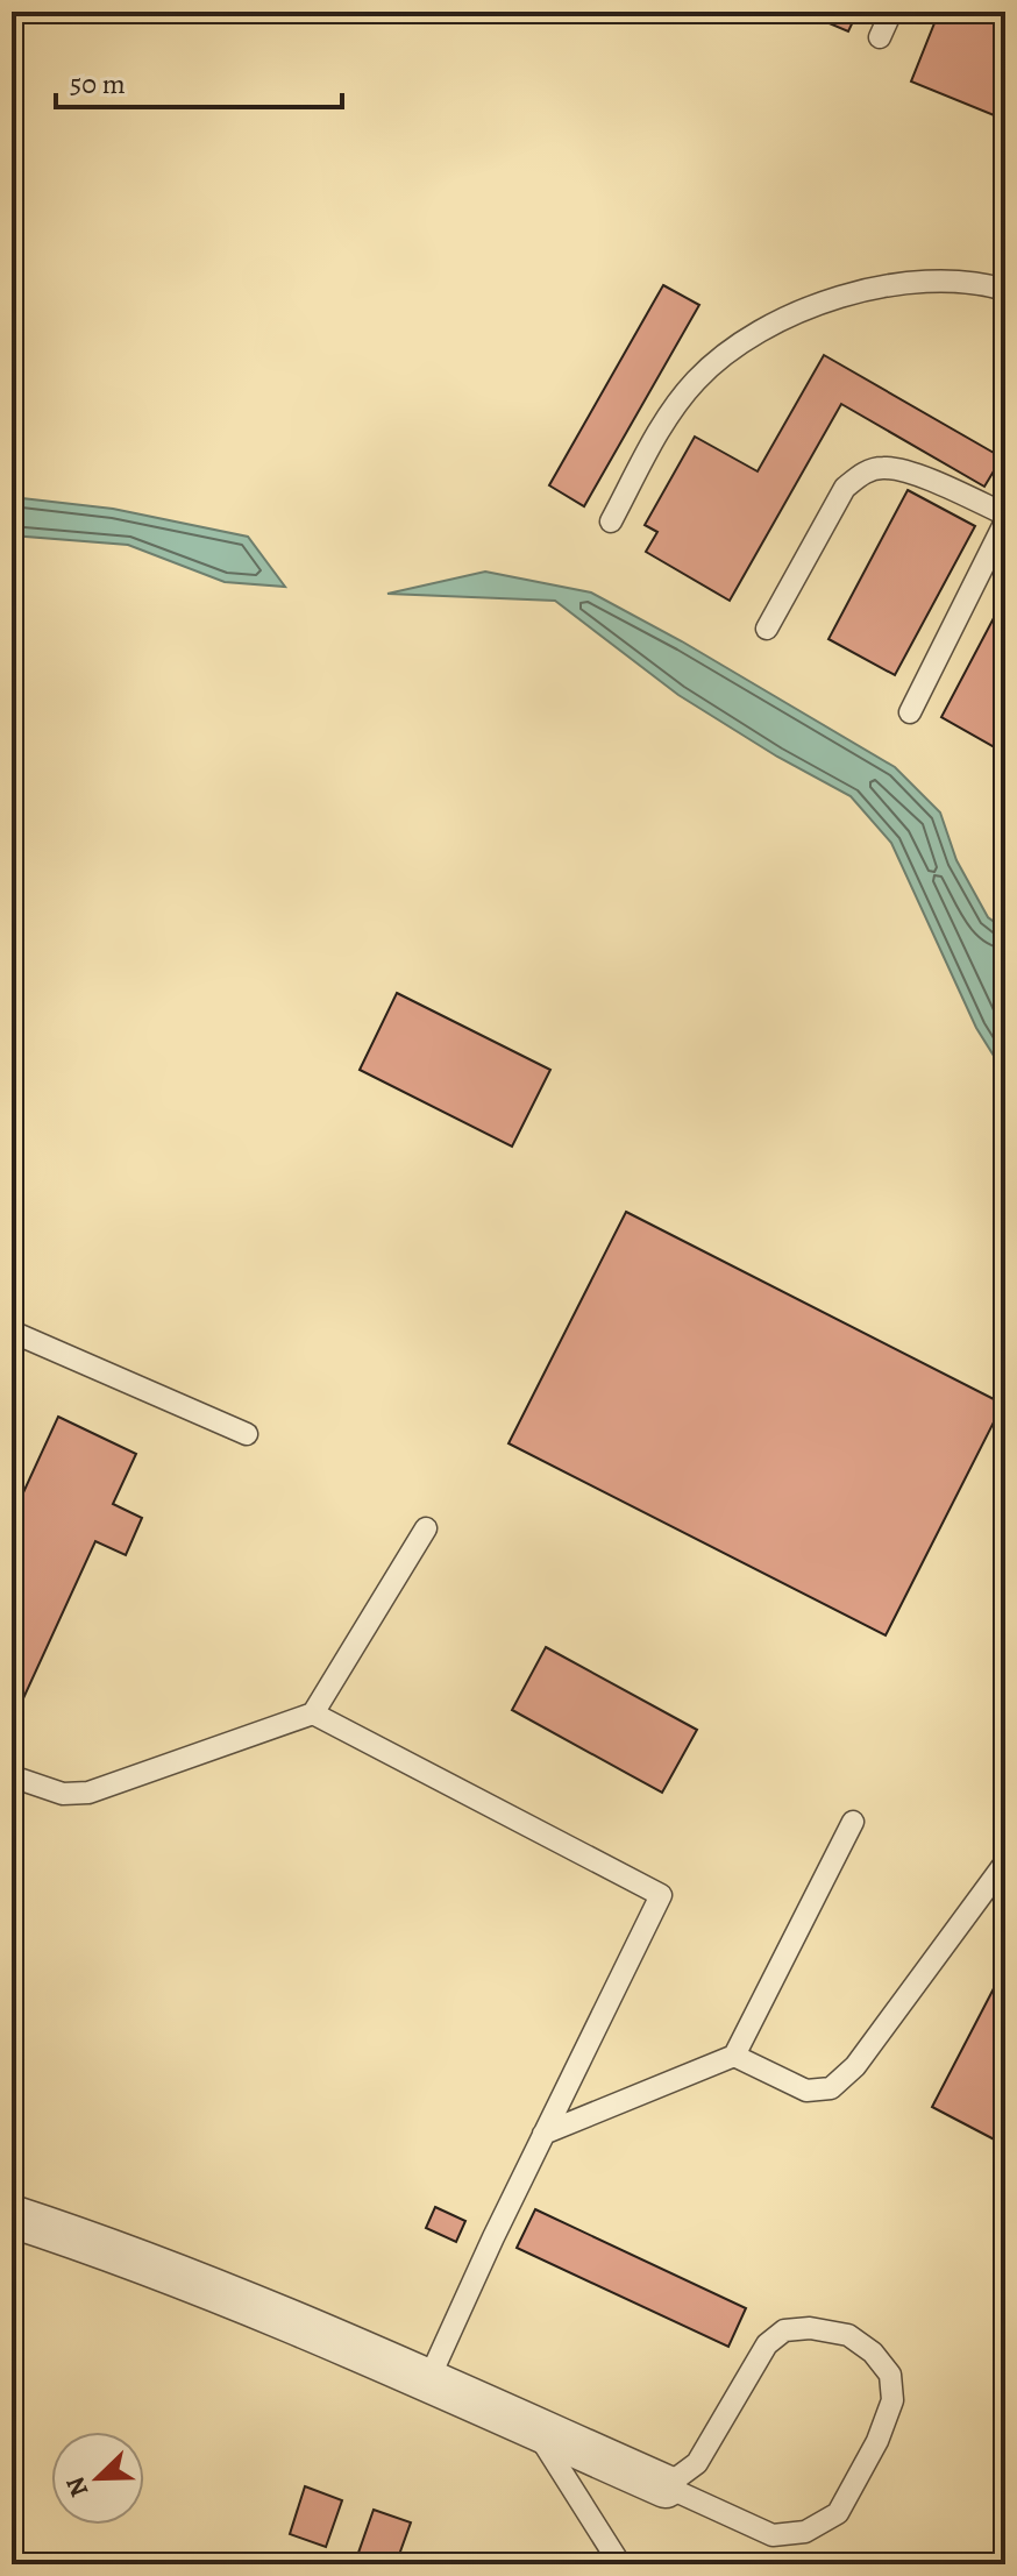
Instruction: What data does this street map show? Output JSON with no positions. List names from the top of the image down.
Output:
{
  "scale_bar": "50 m",
  "north": "bottom left"
}
